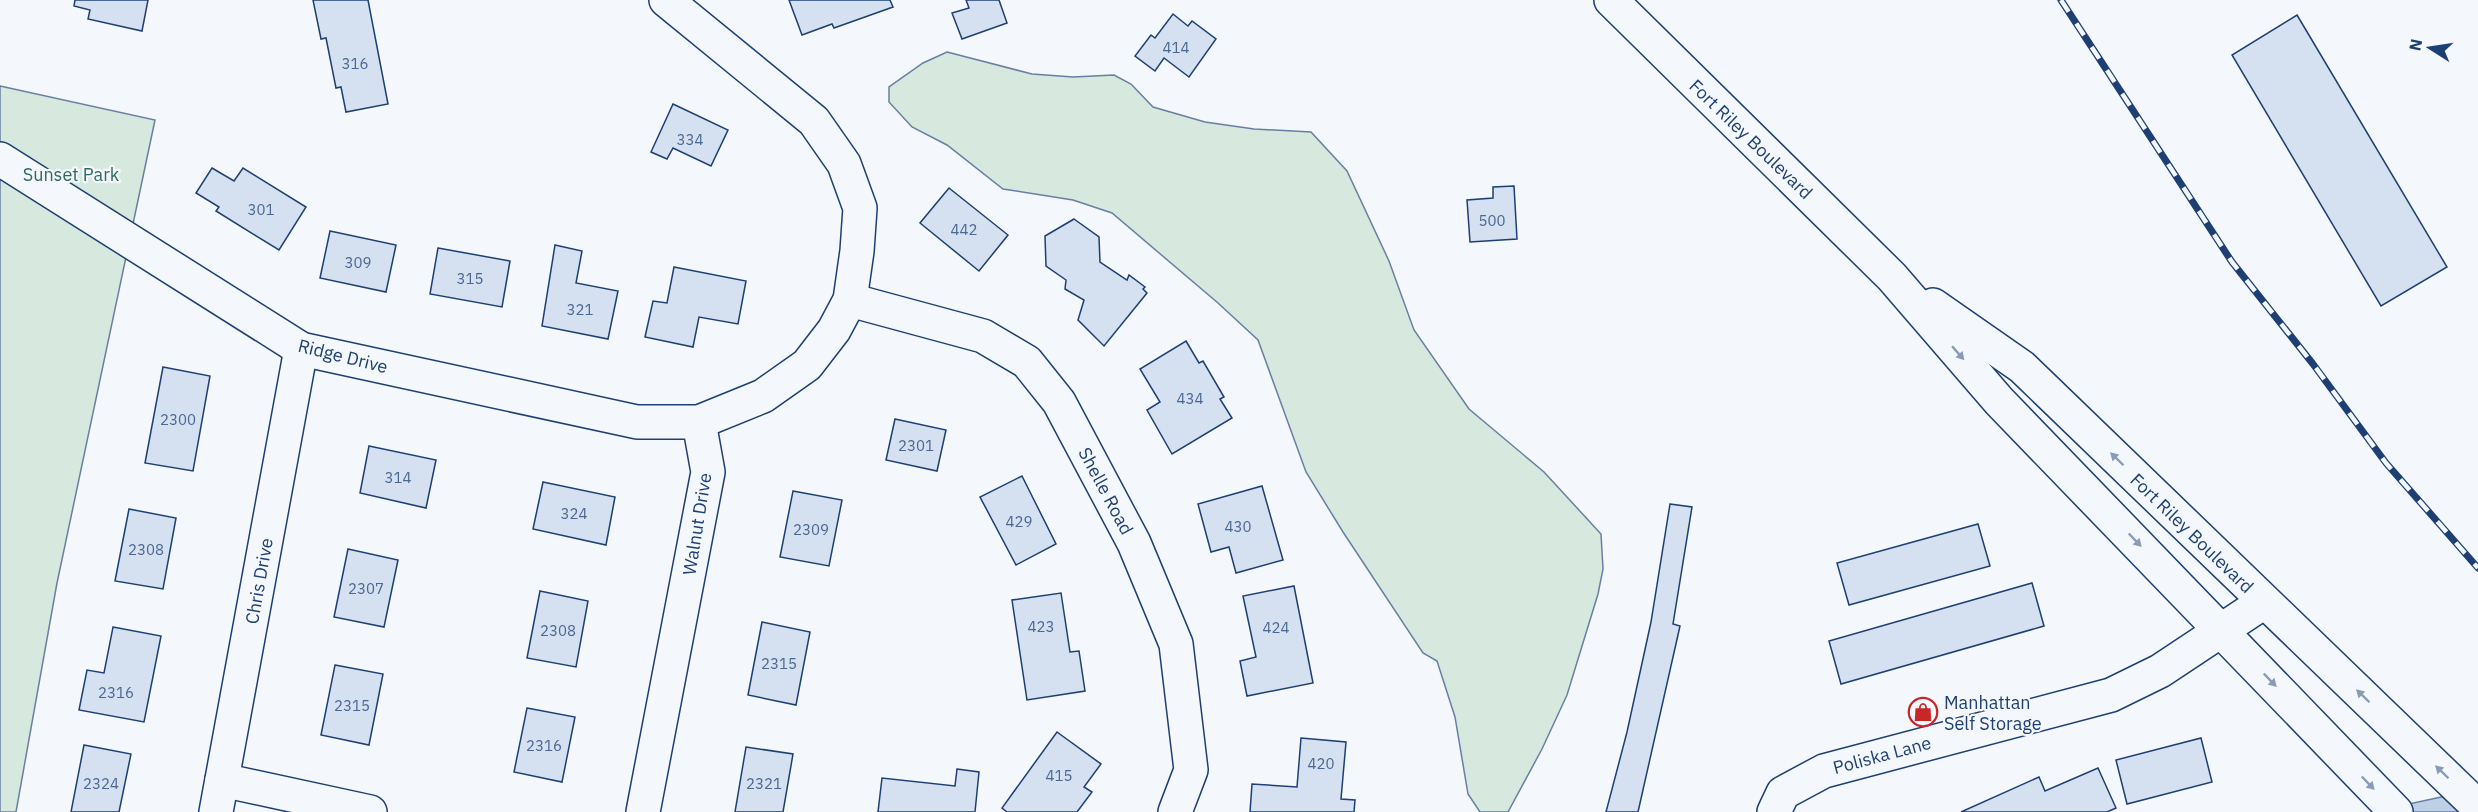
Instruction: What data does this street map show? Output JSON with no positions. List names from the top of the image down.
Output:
{
  "streets": {
    "main road": [
      "Fort Riley Boulevard",
      "Ridge Drive",
      "Shelle Road",
      "Walnut Drive",
      "Chris Drive",
      "Poliska Lane"
    ]
  },
  "crossings": [
    ["Fort Riley Boulevard", "Poliska Lane"],
    ["Ridge Drive", "Walnut Drive"],
    ["Ridge Drive", "Chris Drive"]
  ],
  "parks": ["Sunset Park"],
  "places": {
    "shop": ["Manhattan Self Storage"]
  },
  "house_numbers": [
    "414",
    "316",
    "334",
    "301",
    "500",
    "442",
    "309",
    "315",
    "321",
    "434",
    "2300",
    "2301",
    "314",
    "324",
    "429",
    "430",
    "2309",
    "2308",
    "2307",
    "423",
    "424",
    "2308",
    "2315",
    "2316",
    "2315",
    "2316",
    "420",
    "415",
    "2324",
    "2321"
  ],
  "north": "left"
}
